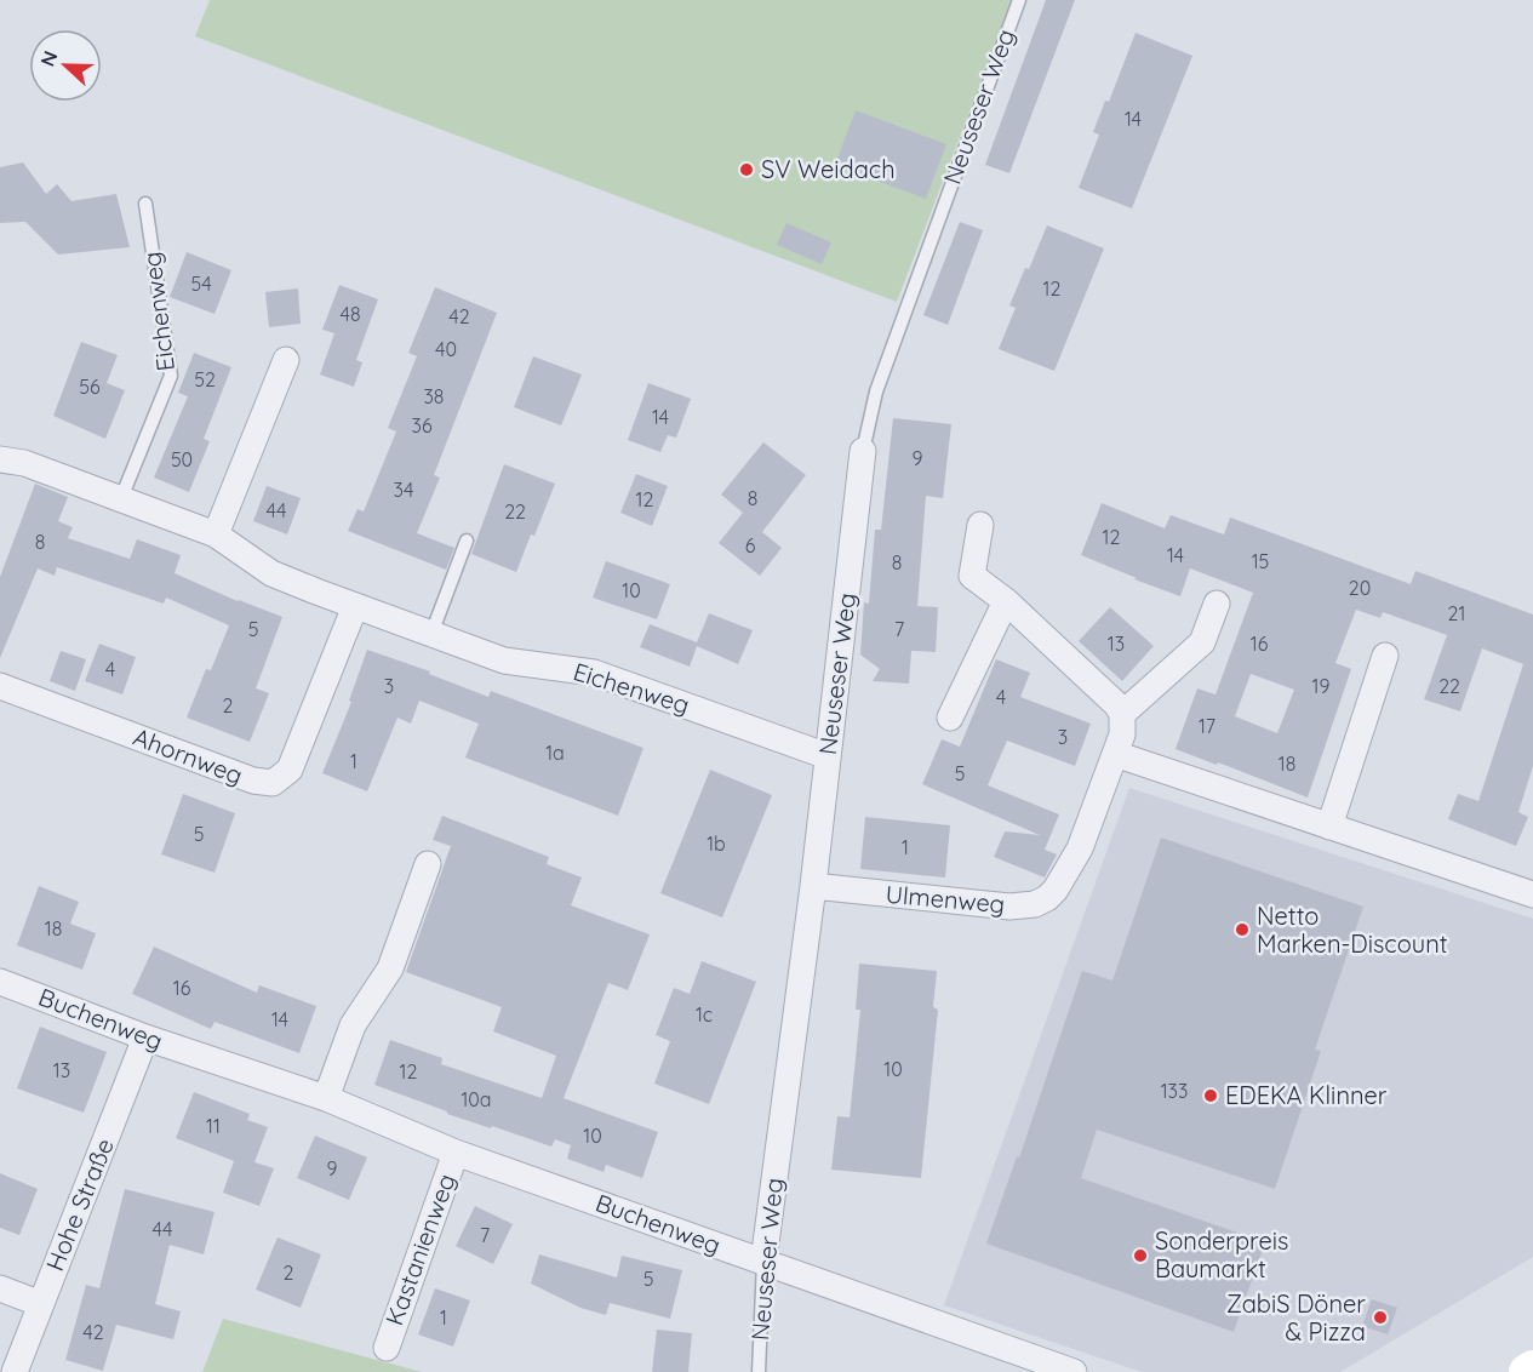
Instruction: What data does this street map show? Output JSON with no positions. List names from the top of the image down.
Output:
{
  "streets": {
    "street": [
      "Neuseser Weg",
      "Eichenweg",
      "Ahornweg",
      "Ulmenweg",
      "Buchenweg",
      "Hohe Straße",
      "Kastanienweg"
    ]
  },
  "crossings": [
    ["Neuseser Weg", "Eichenweg"],
    ["Neuseser Weg", "Ulmenweg"],
    ["Neuseser Weg", "Buchenweg"],
    ["Eichenweg", "Ahornweg"],
    ["Buchenweg", "Hohe Straße"],
    ["Buchenweg", "Kastanienweg"]
  ],
  "places": [
    "SV Weidach",
    "Netto Marken-Discount",
    "EDEKA Klinner",
    "Sonderpreis Baumarkt",
    "ZabiS Döner & Pizza"
  ],
  "house_numbers": [
    "14",
    "54",
    "12",
    "48",
    "42",
    "40",
    "52",
    "56",
    "38",
    "14",
    "36",
    "9",
    "50",
    "34",
    "8",
    "12",
    "44",
    "22",
    "12",
    "8",
    "6",
    "14",
    "15",
    "8",
    "20",
    "10",
    "21",
    "5",
    "7",
    "13",
    "16",
    "4",
    "3",
    "19",
    "22",
    "4",
    "2",
    "17",
    "3",
    "1a",
    "1",
    "18",
    "5",
    "5",
    "1b",
    "1",
    "18",
    "16",
    "1c",
    "14",
    "10",
    "13",
    "12",
    "133",
    "10a",
    "11",
    "10",
    "9",
    "44",
    "7",
    "2",
    "5",
    "1",
    "42"
  ],
  "north": "left"
}
